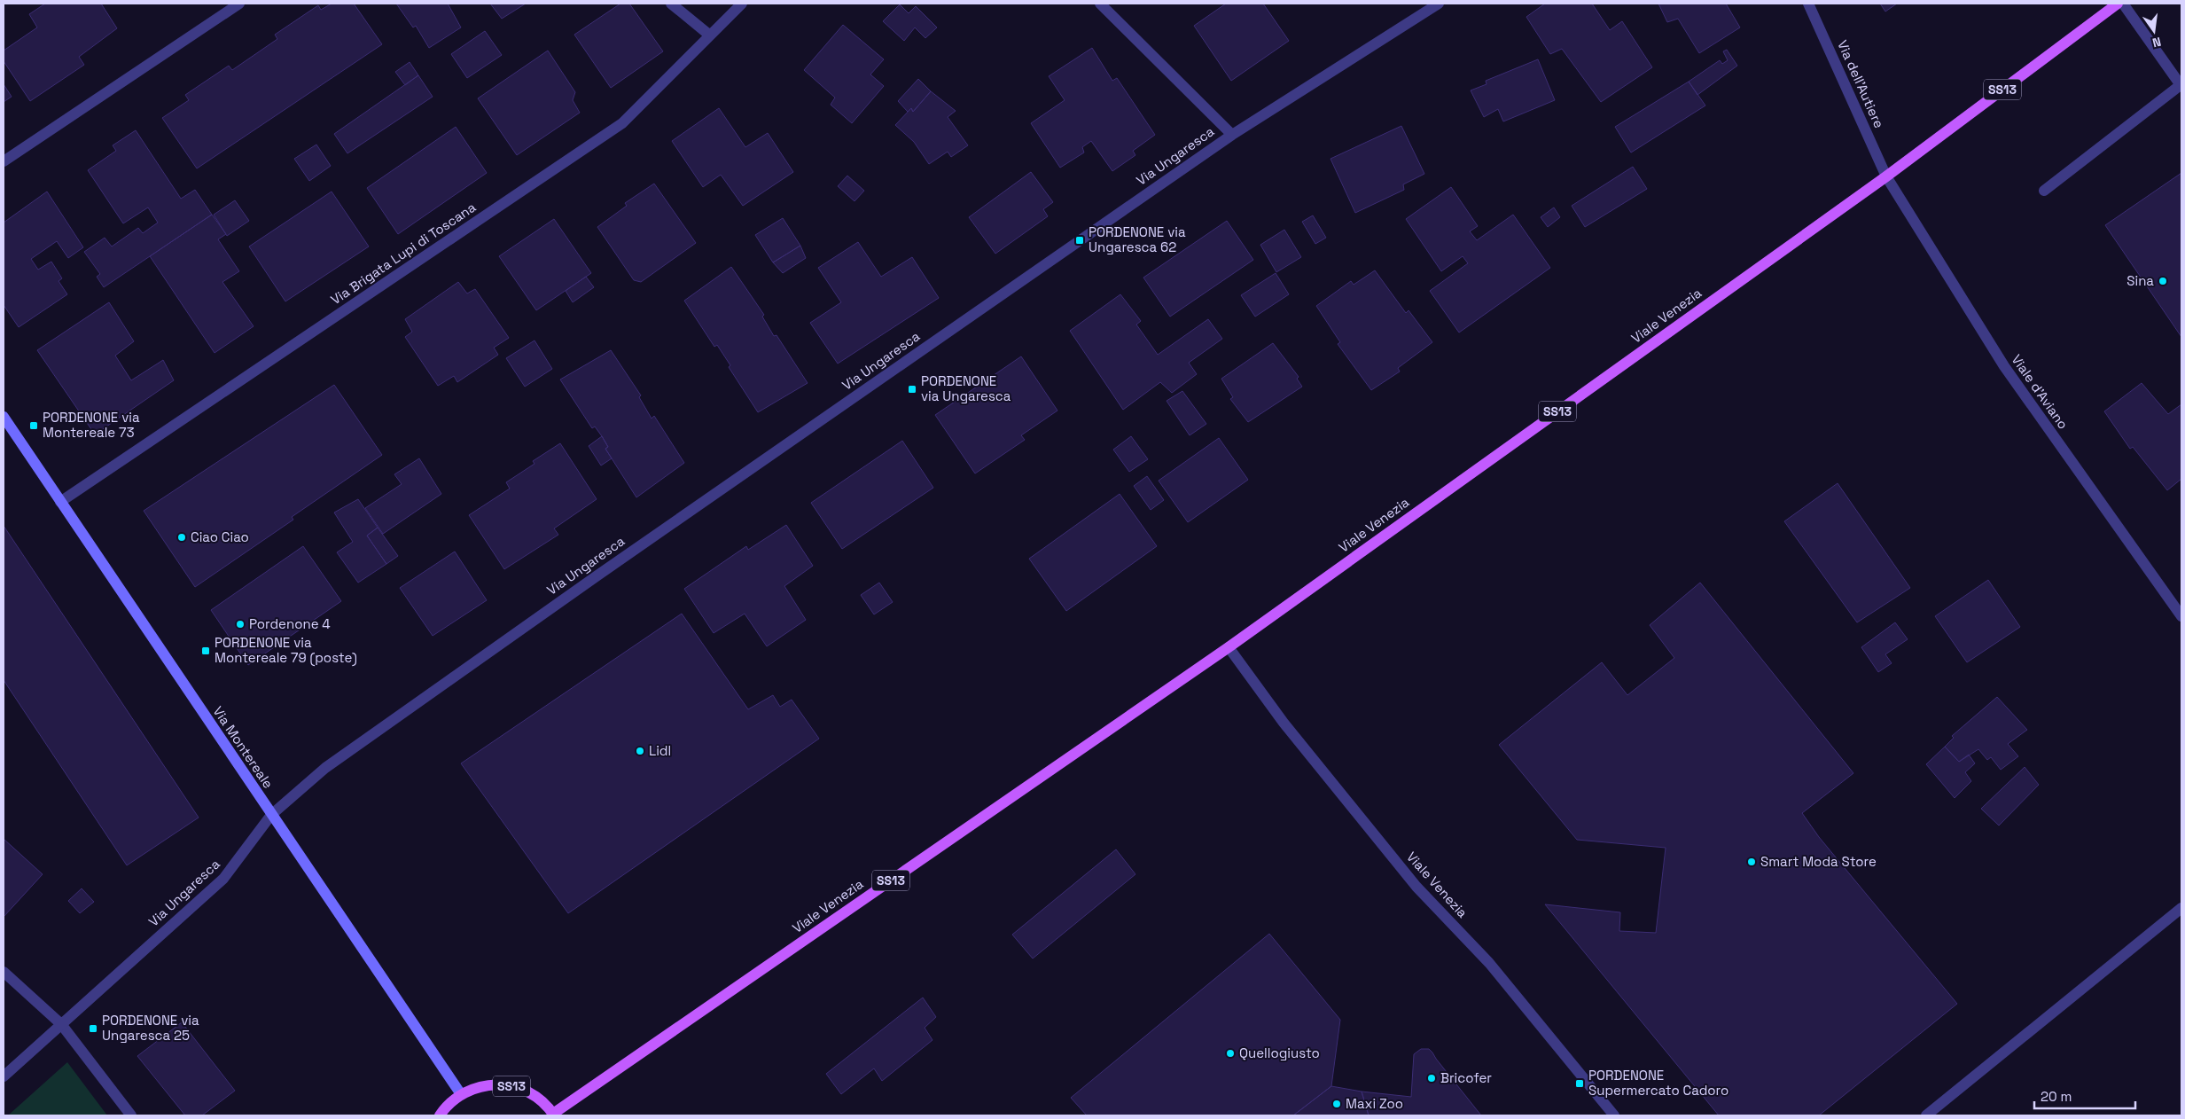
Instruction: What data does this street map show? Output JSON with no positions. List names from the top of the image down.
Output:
{
  "streets": {
    "main road": ["SS13", "Viale Venezia", "Via Montereale"],
    "street": [
      "Via dell'Autiere",
      "Via Ungaresca",
      "Via Brigata Lupi di Toscana",
      "Viale d'Aviano"
    ]
  },
  "crossings": [
    ["Via dell'Autiere", "Viale Venezia"],
    ["Via dell'Autiere", "Viale d'Aviano"],
    ["Via Ungaresca", "Via Montereale"],
    ["Via Brigata Lupi di Toscana", "Via Montereale"],
    ["Viale Venezia", "Viale d'Aviano"],
    ["Viale Venezia", "Via Montereale"]
  ],
  "places": {
    "transit": [
      "PORDENONE via Ungaresca 62",
      "PORDENONE via Ungaresca",
      "PORDENONE via Montereale 73",
      "PORDENONE via Montereale 79 (poste)",
      "PORDENONE via Ungaresca 25",
      "PORDENONE Supermercato Cadoro"
    ],
    "other": [
      "Sina",
      "Ciao Ciao",
      "Pordenone 4",
      "Lidl",
      "Smart Moda Store",
      "Quellogiusto",
      "Bricofer",
      "Maxi Zoo"
    ]
  },
  "scale_bar": "20 m",
  "north": "bottom"
}
